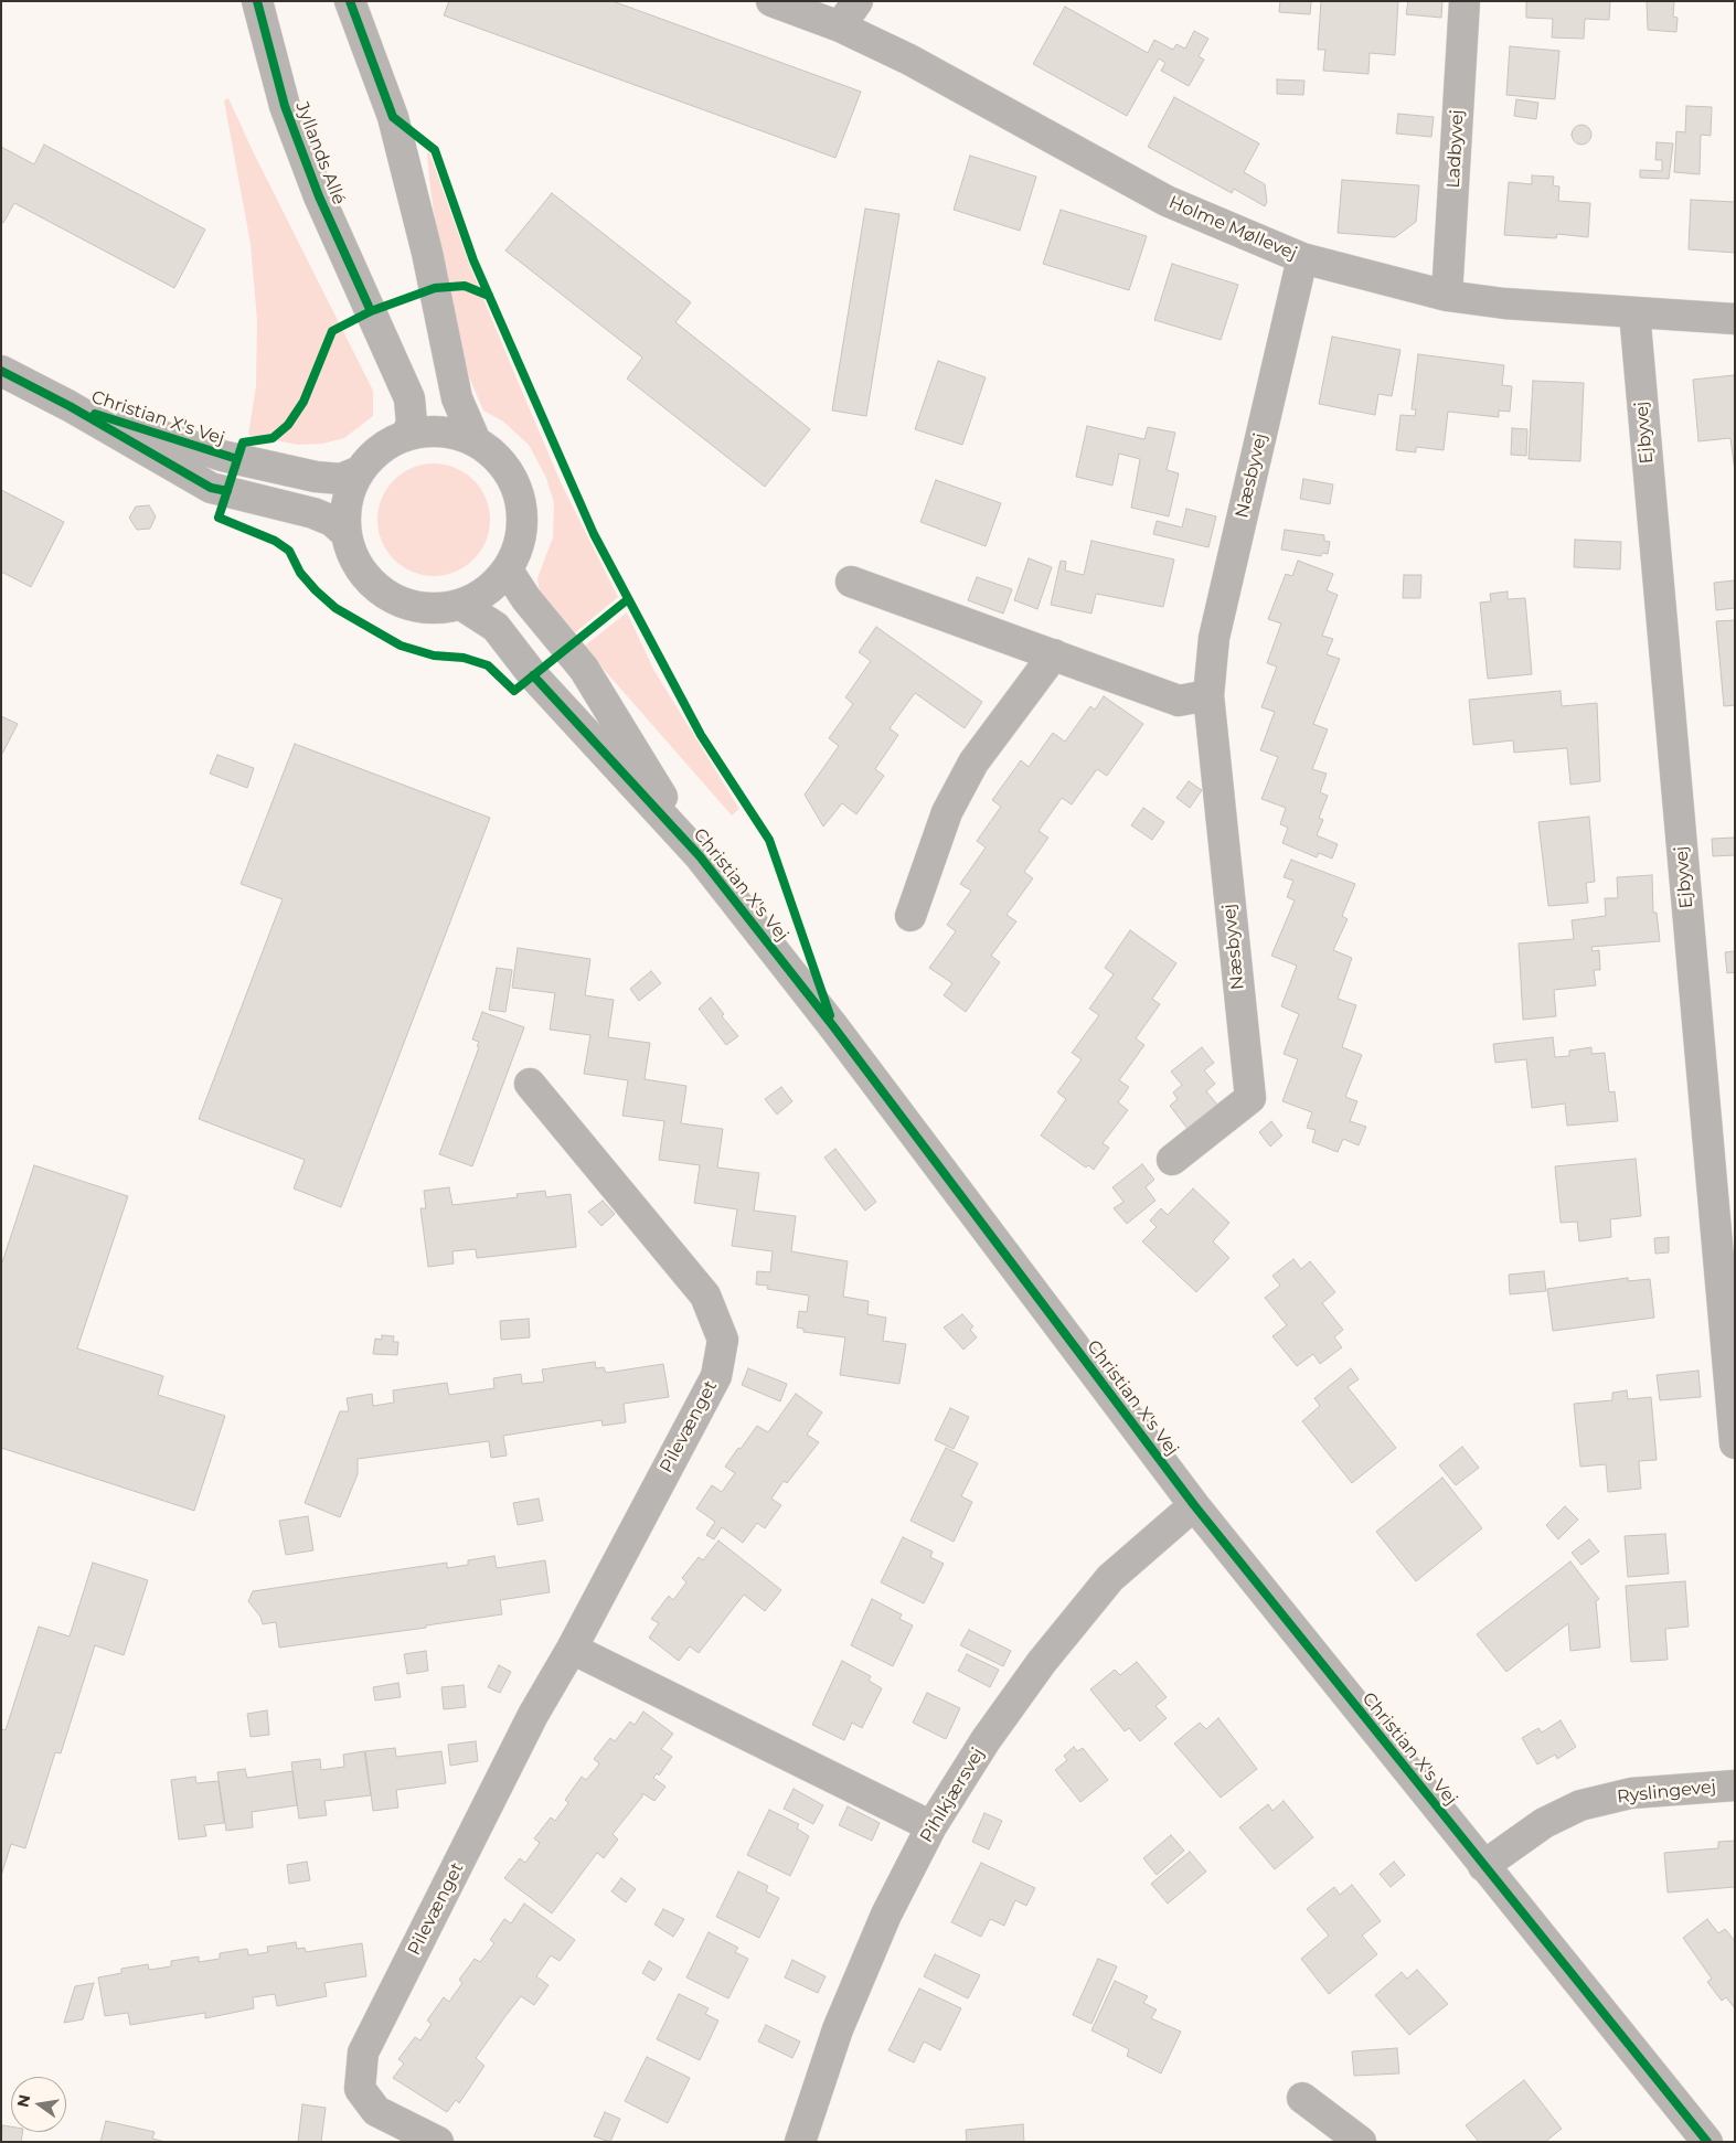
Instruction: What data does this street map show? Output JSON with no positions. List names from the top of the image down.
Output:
{
  "streets": {
    "street": [
      "Ladbyvej",
      "Jyllands Allé",
      "Holme Møllevej",
      "Christian X's Vej",
      "Ejbyvej",
      "Næsbyvej",
      "Pilevænget",
      "Ryslingevej",
      "Pihlkjærsvej"
    ]
  },
  "crossings": [
    ["Ladbyvej", "Holme Møllevej"],
    ["Jyllands Allé", "Christian X's Vej"],
    ["Holme Møllevej", "Ejbyvej"],
    ["Holme Møllevej", "Næsbyvej"],
    ["Christian X's Vej", "Ryslingevej"],
    ["Christian X's Vej", "Pihlkjærsvej"]
  ],
  "north": "left"
}
